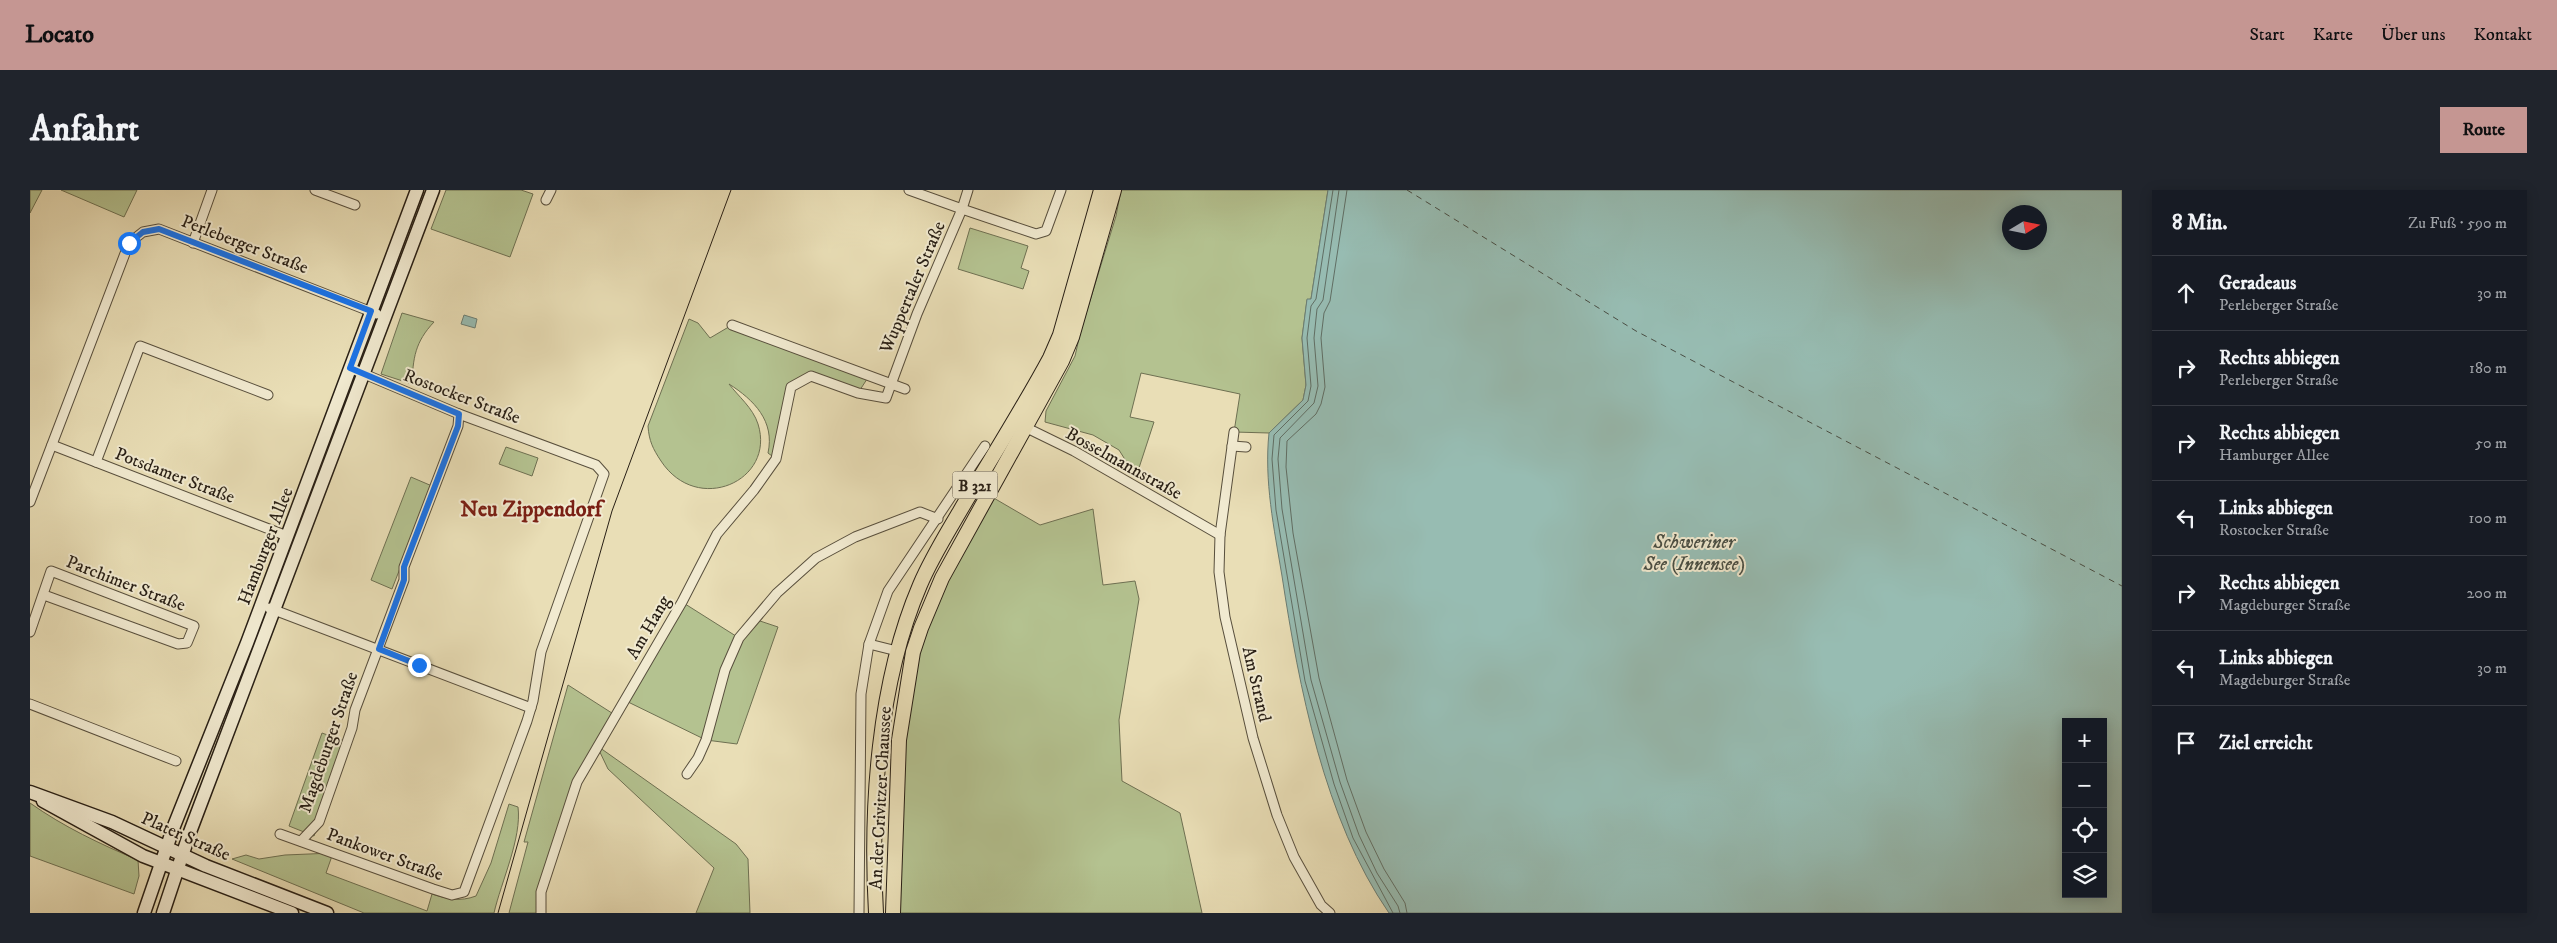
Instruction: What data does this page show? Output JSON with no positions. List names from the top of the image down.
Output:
{
  "streets": {
    "main road": ["B 321", "An der Crivitzer Chaussee"],
    "street": [
      "Perleberger Straße",
      "Wuppertaler Straße",
      "Rostocker Straße",
      "Bosselmannstraße",
      "Potsdamer Straße",
      "Hamburger Allee",
      "Parchimer Straße",
      "Am Hang",
      "Am Strand",
      "Magdeburger Straße",
      "Plater Straße",
      "Pankower Straße"
    ]
  },
  "crossings": [
    ["Perleberger Straße", "Potsdamer Straße"],
    ["Perleberger Straße", "Hamburger Allee"],
    ["Wuppertaler Straße", "Am Hang"],
    ["Rostocker Straße", "Hamburger Allee"],
    ["Rostocker Straße", "Magdeburger Straße"],
    ["Rostocker Straße", "Pankower Straße"],
    ["Bosselmannstraße", "Am Strand"],
    ["Bosselmannstraße", "An der Crivitzer Chaussee"],
    ["Potsdamer Straße", "Hamburger Allee"],
    ["B 321", "An der Crivitzer Chaussee"],
    ["Hamburger Allee", "Plater Straße"],
    ["Magdeburger Straße", "Pankower Straße"]
  ],
  "districts": ["Neu Zippendorf"],
  "water": ["Schweriner See (Innensee)"],
  "north": "right",
  "page": {
    "header": "Locato",
    "nav": [
      "Start",
      "Karte",
      "Über uns",
      "Kontakt"
    ],
    "buttons": "Route",
    "title": "Anfahrt",
    "heading": ["8 Min.", "Zu Fuß · 590 m"],
    "list": [
      ["Geradeaus", "Perleberger Straße", "30 m"],
      ["Rechts abbiegen", "Perleberger Straße", "180 m"],
      ["Rechts abbiegen", "Hamburger Allee", "50 m"],
      ["Links abbiegen", "Rostocker Straße", "100 m"],
      ["Rechts abbiegen", "Magdeburger Straße", "200 m"],
      ["Links abbiegen", "Magdeburger Straße", "30 m"],
      "Ziel erreicht"
    ],
    "map_buttons": ["+", "−"]
  }
}
